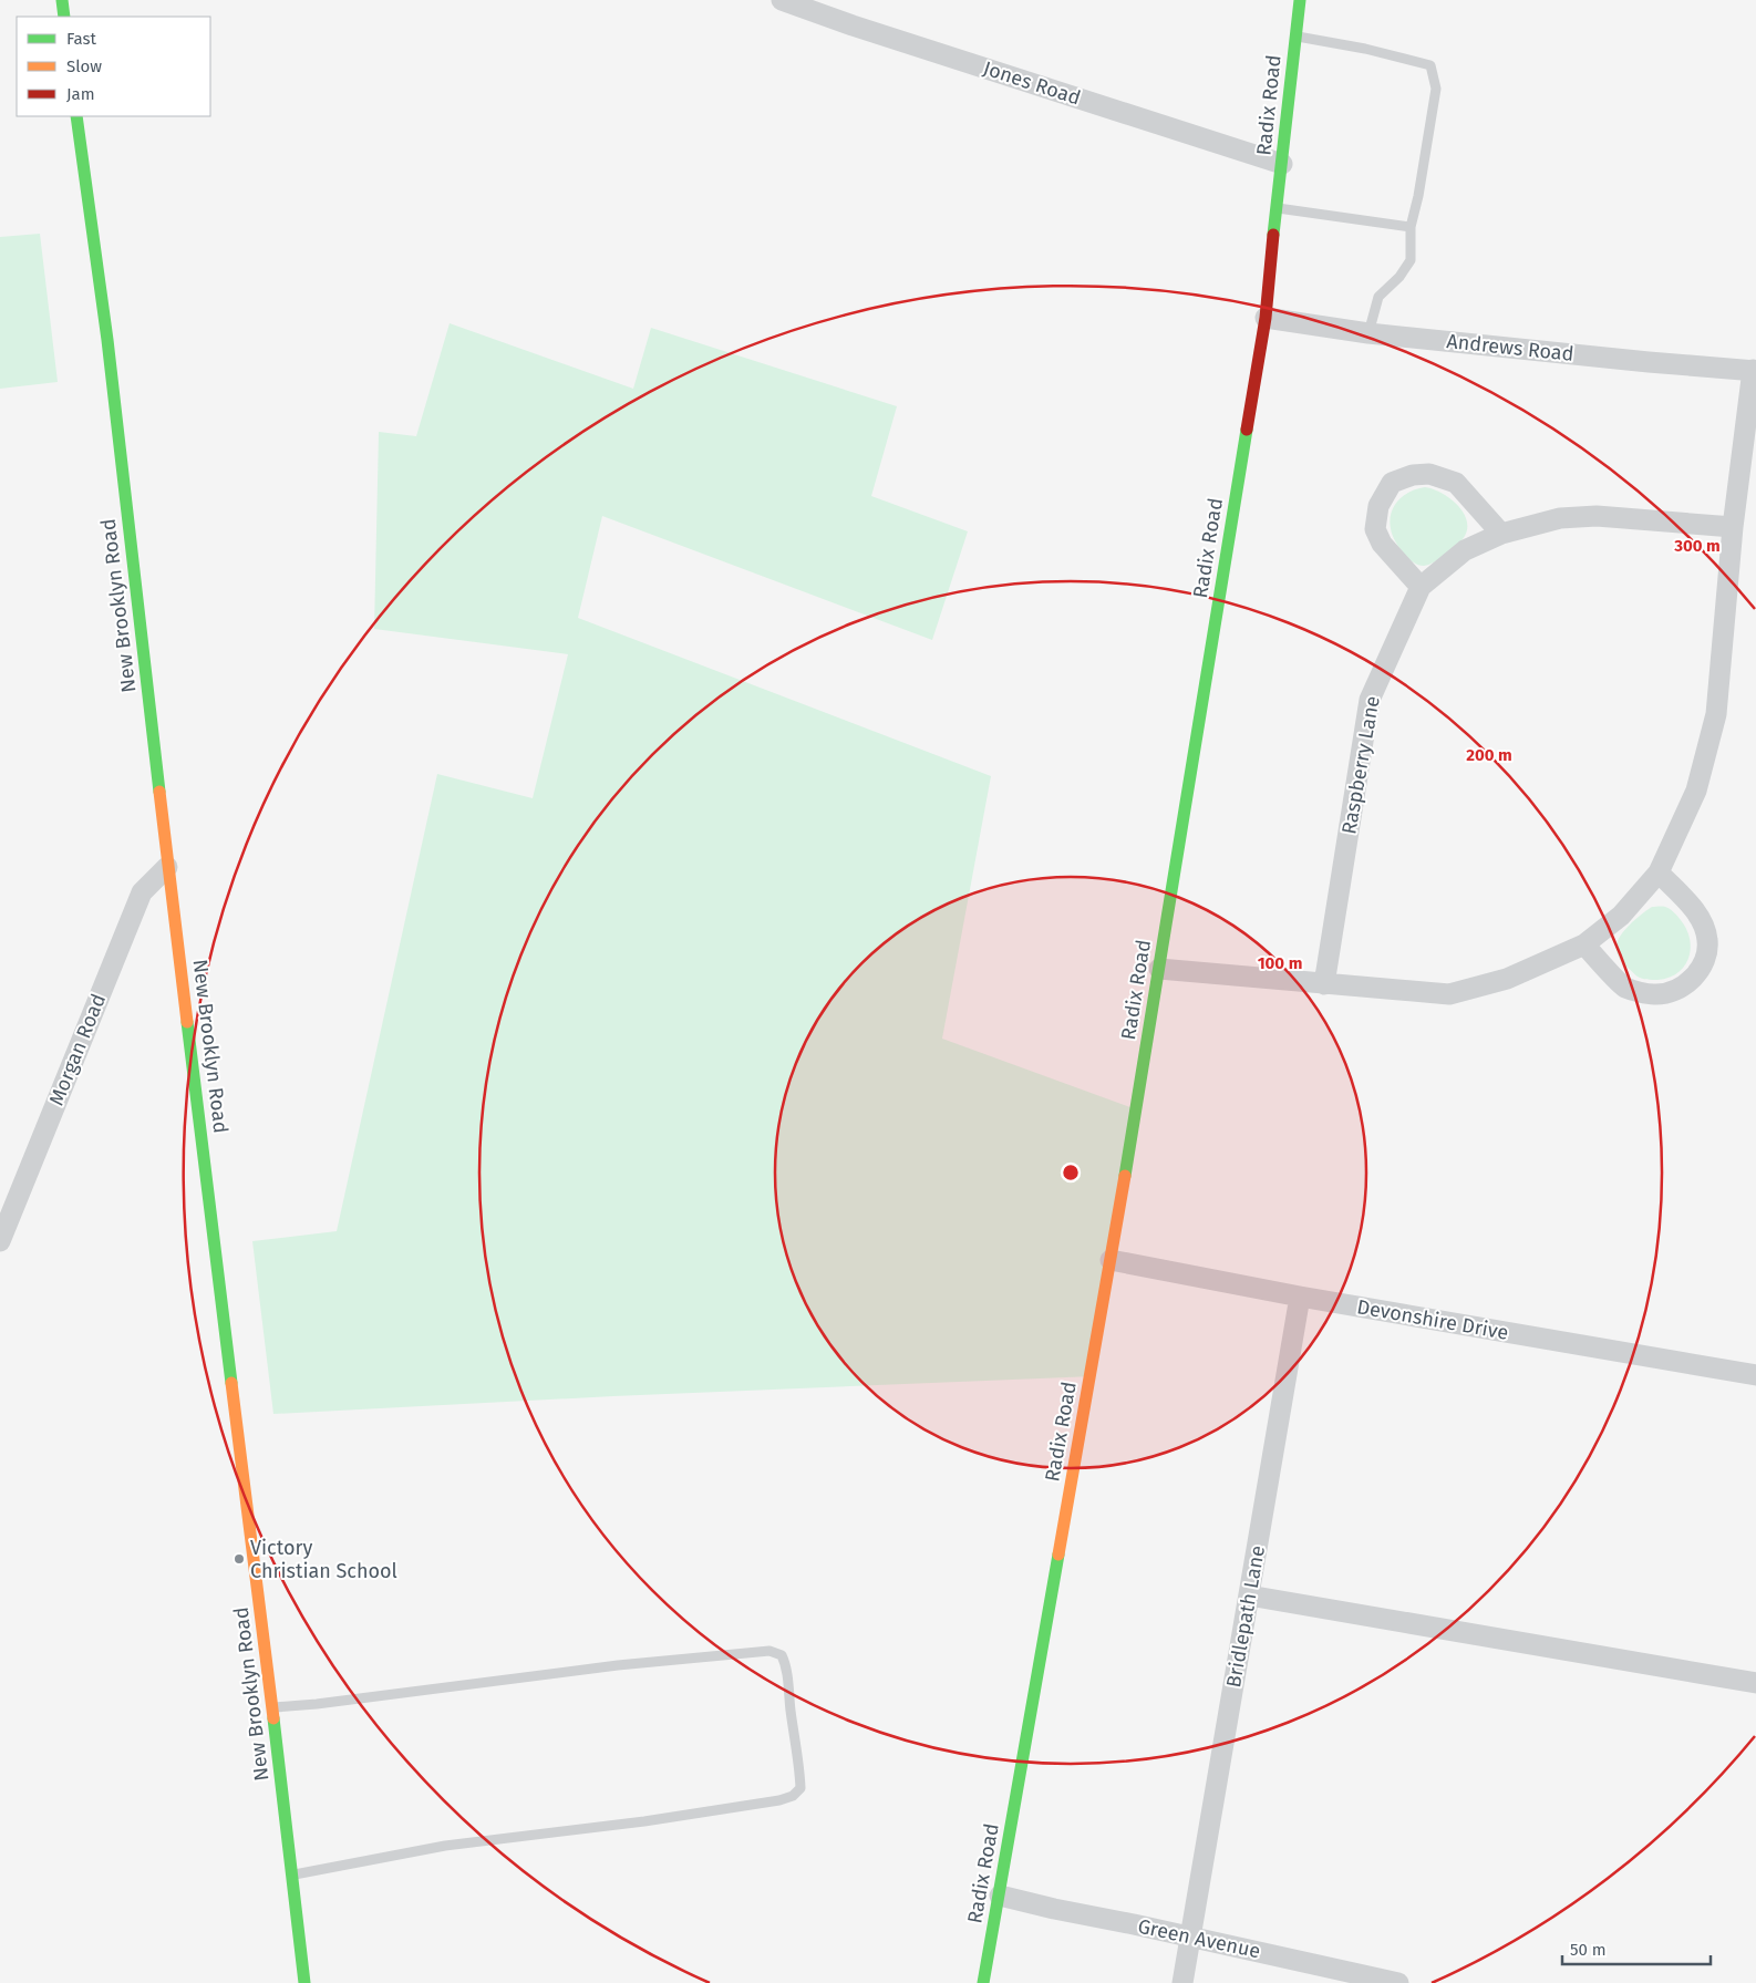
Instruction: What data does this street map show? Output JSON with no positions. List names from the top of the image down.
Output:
{
  "streets": {
    "street": [
      "Jones Road",
      "Radix Road",
      "Andrews Road",
      "New Brooklyn Road",
      "Raspberry Lane",
      "Morgan Road",
      "Devonshire Drive",
      "Bridlepath Lane",
      "Green Avenue"
    ]
  },
  "crossings": [
    ["Jones Road", "Radix Road"],
    ["Radix Road", "Andrews Road"],
    ["Radix Road", "Devonshire Drive"],
    ["Radix Road", "Green Avenue"],
    ["New Brooklyn Road", "Morgan Road"],
    ["Devonshire Drive", "Bridlepath Lane"],
    ["Bridlepath Lane", "Green Avenue"]
  ],
  "places": ["Victory Christian School"],
  "legend": ["Fast", "Slow", "Jam"],
  "scale_bar": "50 m",
  "rings": ["300 m", "200 m", "100 m"]
}
